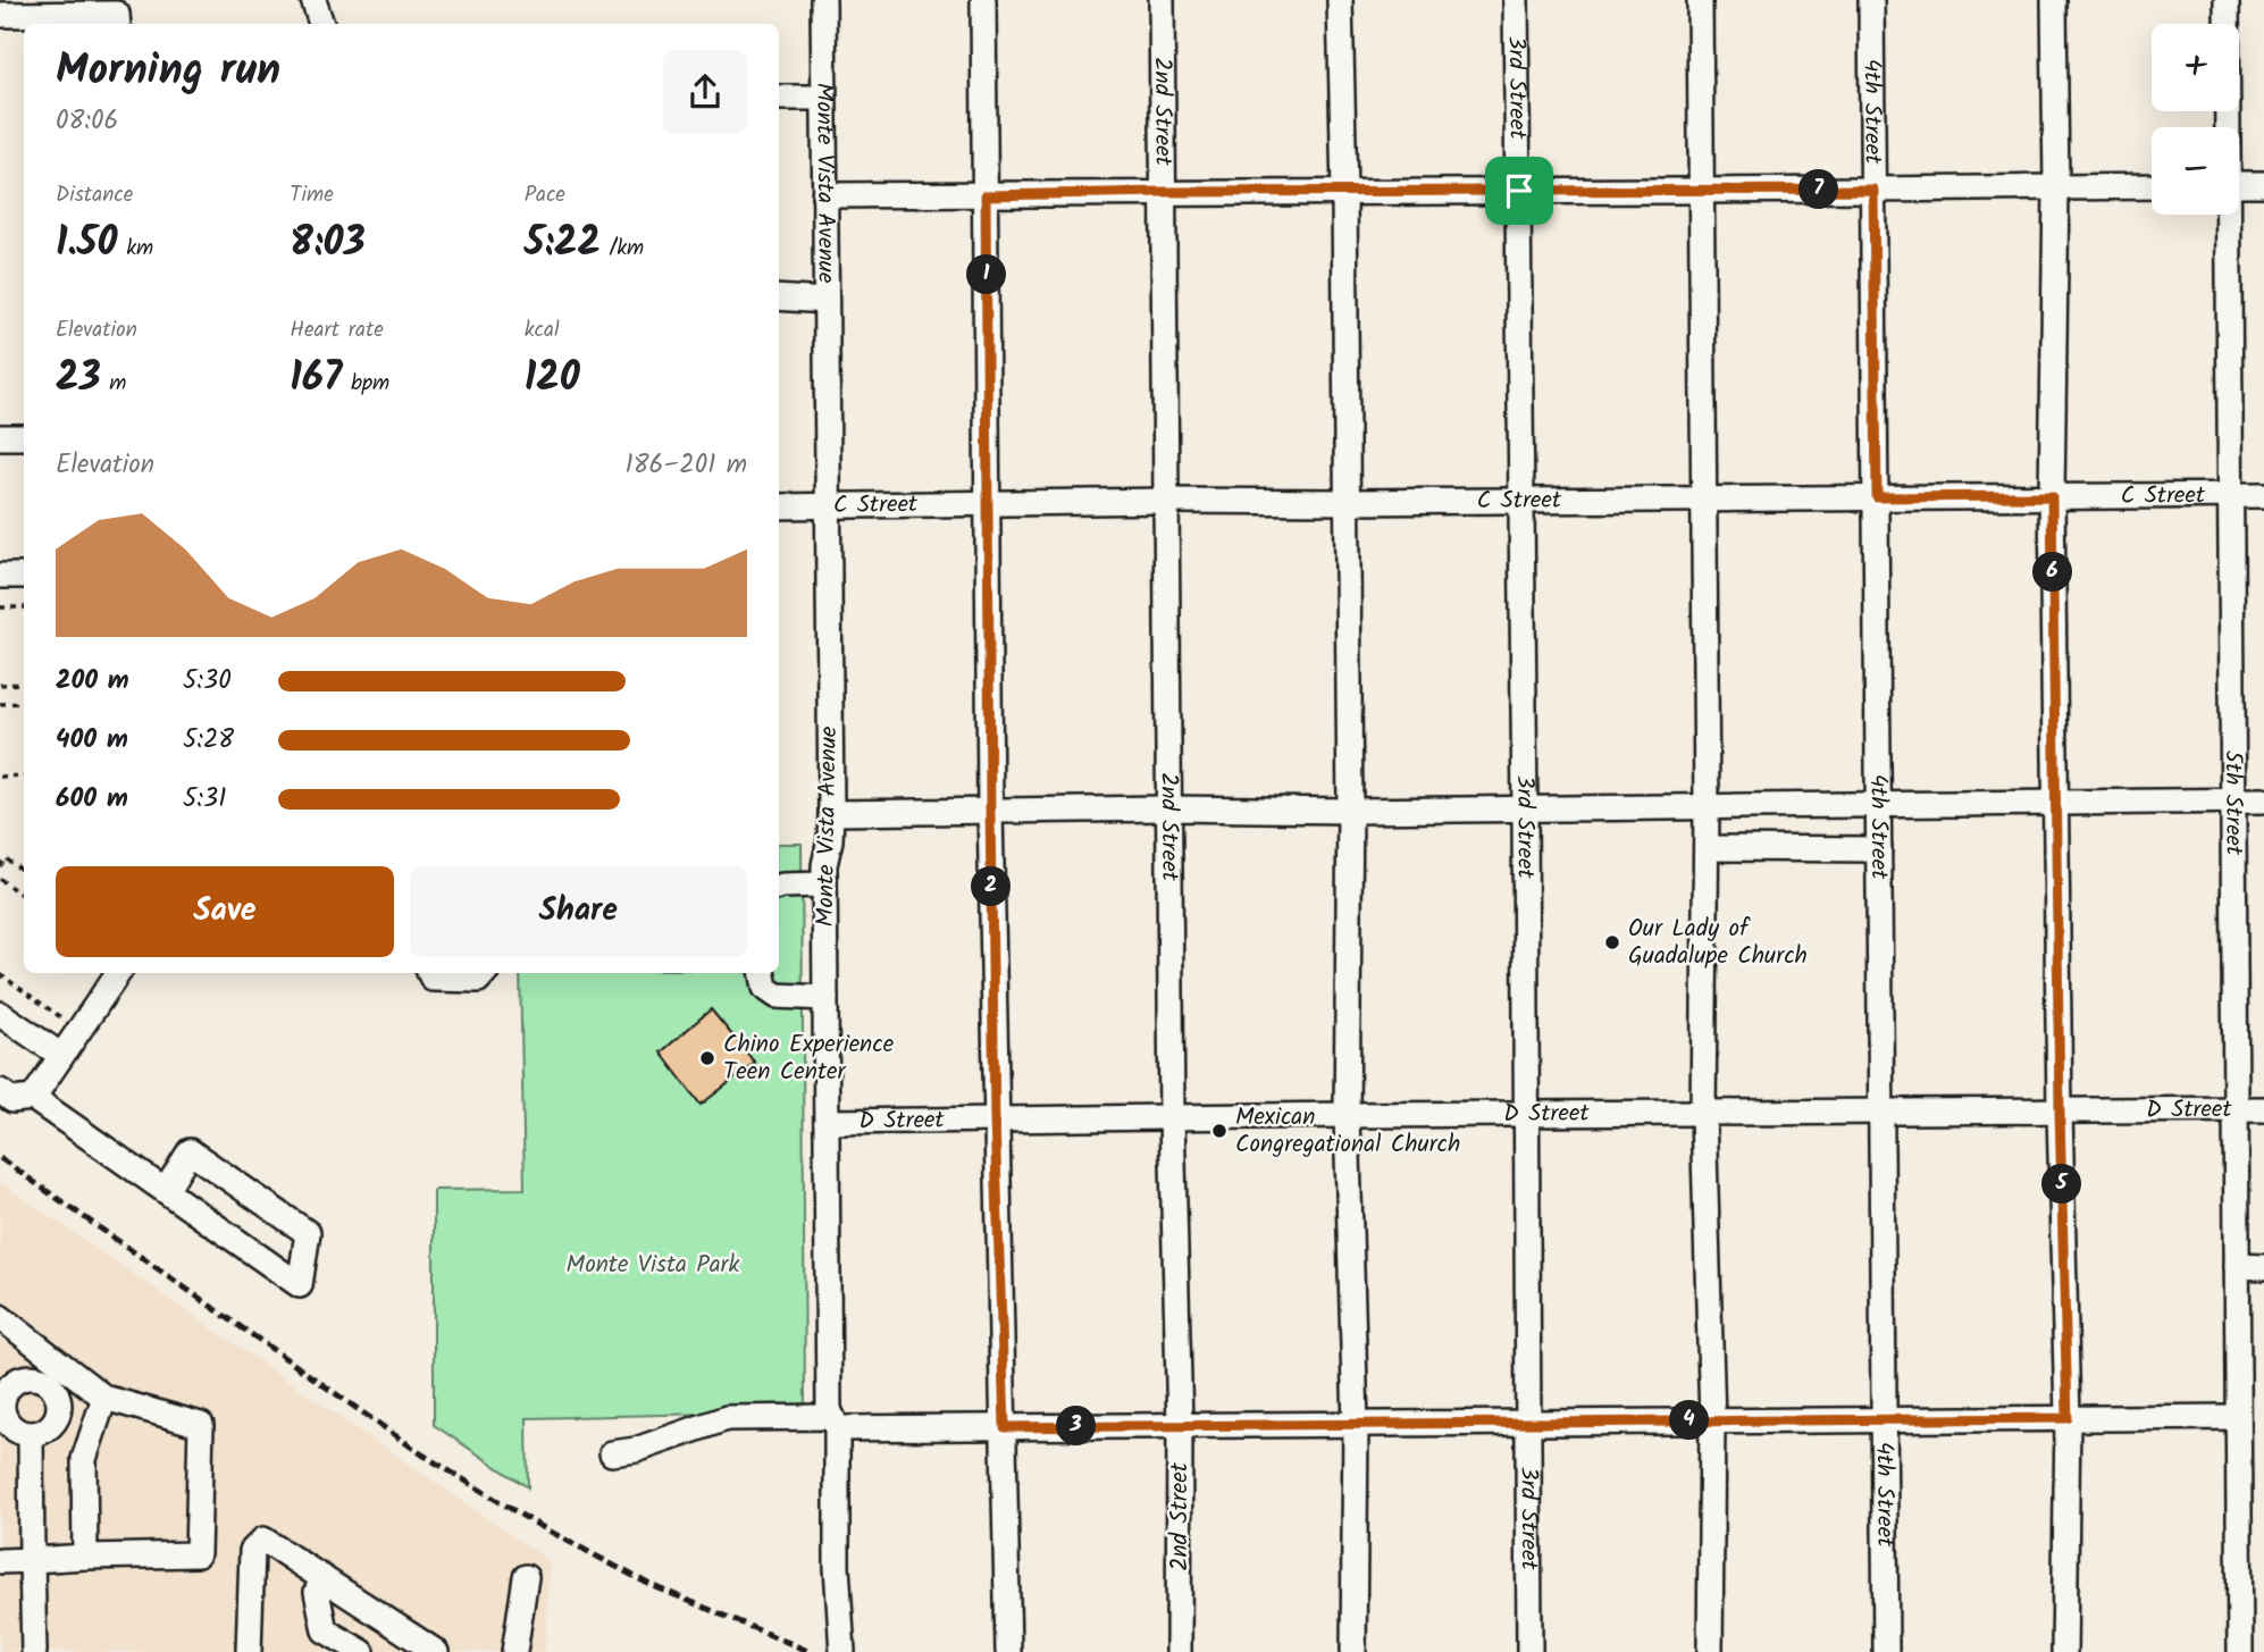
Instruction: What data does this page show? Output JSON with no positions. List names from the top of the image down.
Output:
{
  "streets": {
    "street": [
      "3rd Street",
      "2nd Street",
      "4th Street",
      "Monte Vista Avenue",
      "C Street",
      "5th Street",
      "D Street"
    ]
  },
  "crossings": [
    ["3rd Street", "C Street"],
    ["3rd Street", "D Street"],
    ["2nd Street", "C Street"],
    ["2nd Street", "D Street"],
    ["4th Street", "C Street"],
    ["4th Street", "D Street"],
    ["Monte Vista Avenue", "C Street"],
    ["Monte Vista Avenue", "D Street"],
    ["C Street", "5th Street"],
    ["5th Street", "D Street"]
  ],
  "parks": ["Monte Vista Park"],
  "places": ["Our Lady of Guadalupe Church", "Chino Experience Teen Center", "Mexican Congregational Church"],
  "page": {
    "map_buttons": ["+", "−"],
    "heading": ["Morning run", "08:06"],
    "stats": [
      ["Distance", "1.50 km"],
      ["Time", "8:03"],
      ["Pace", "5:22 /km"],
      ["Elevation", "23 m"],
      ["Heart rate", "167 bpm"],
      ["kcal", "120"]
    ],
    "pins": [
      "7",
      "1",
      "6",
      "2",
      "5",
      "4",
      "3"
    ],
    "chart": ["Elevation", "186–201 m"],
    "list": [
      {
        "name": "200 m",
        "note": "5:30"
      },
      {
        "name": "400 m",
        "note": "5:28"
      },
      {
        "name": "600 m",
        "note": "5:31"
      }
    ],
    "buttons": ["Save", "Share"]
  }
}
